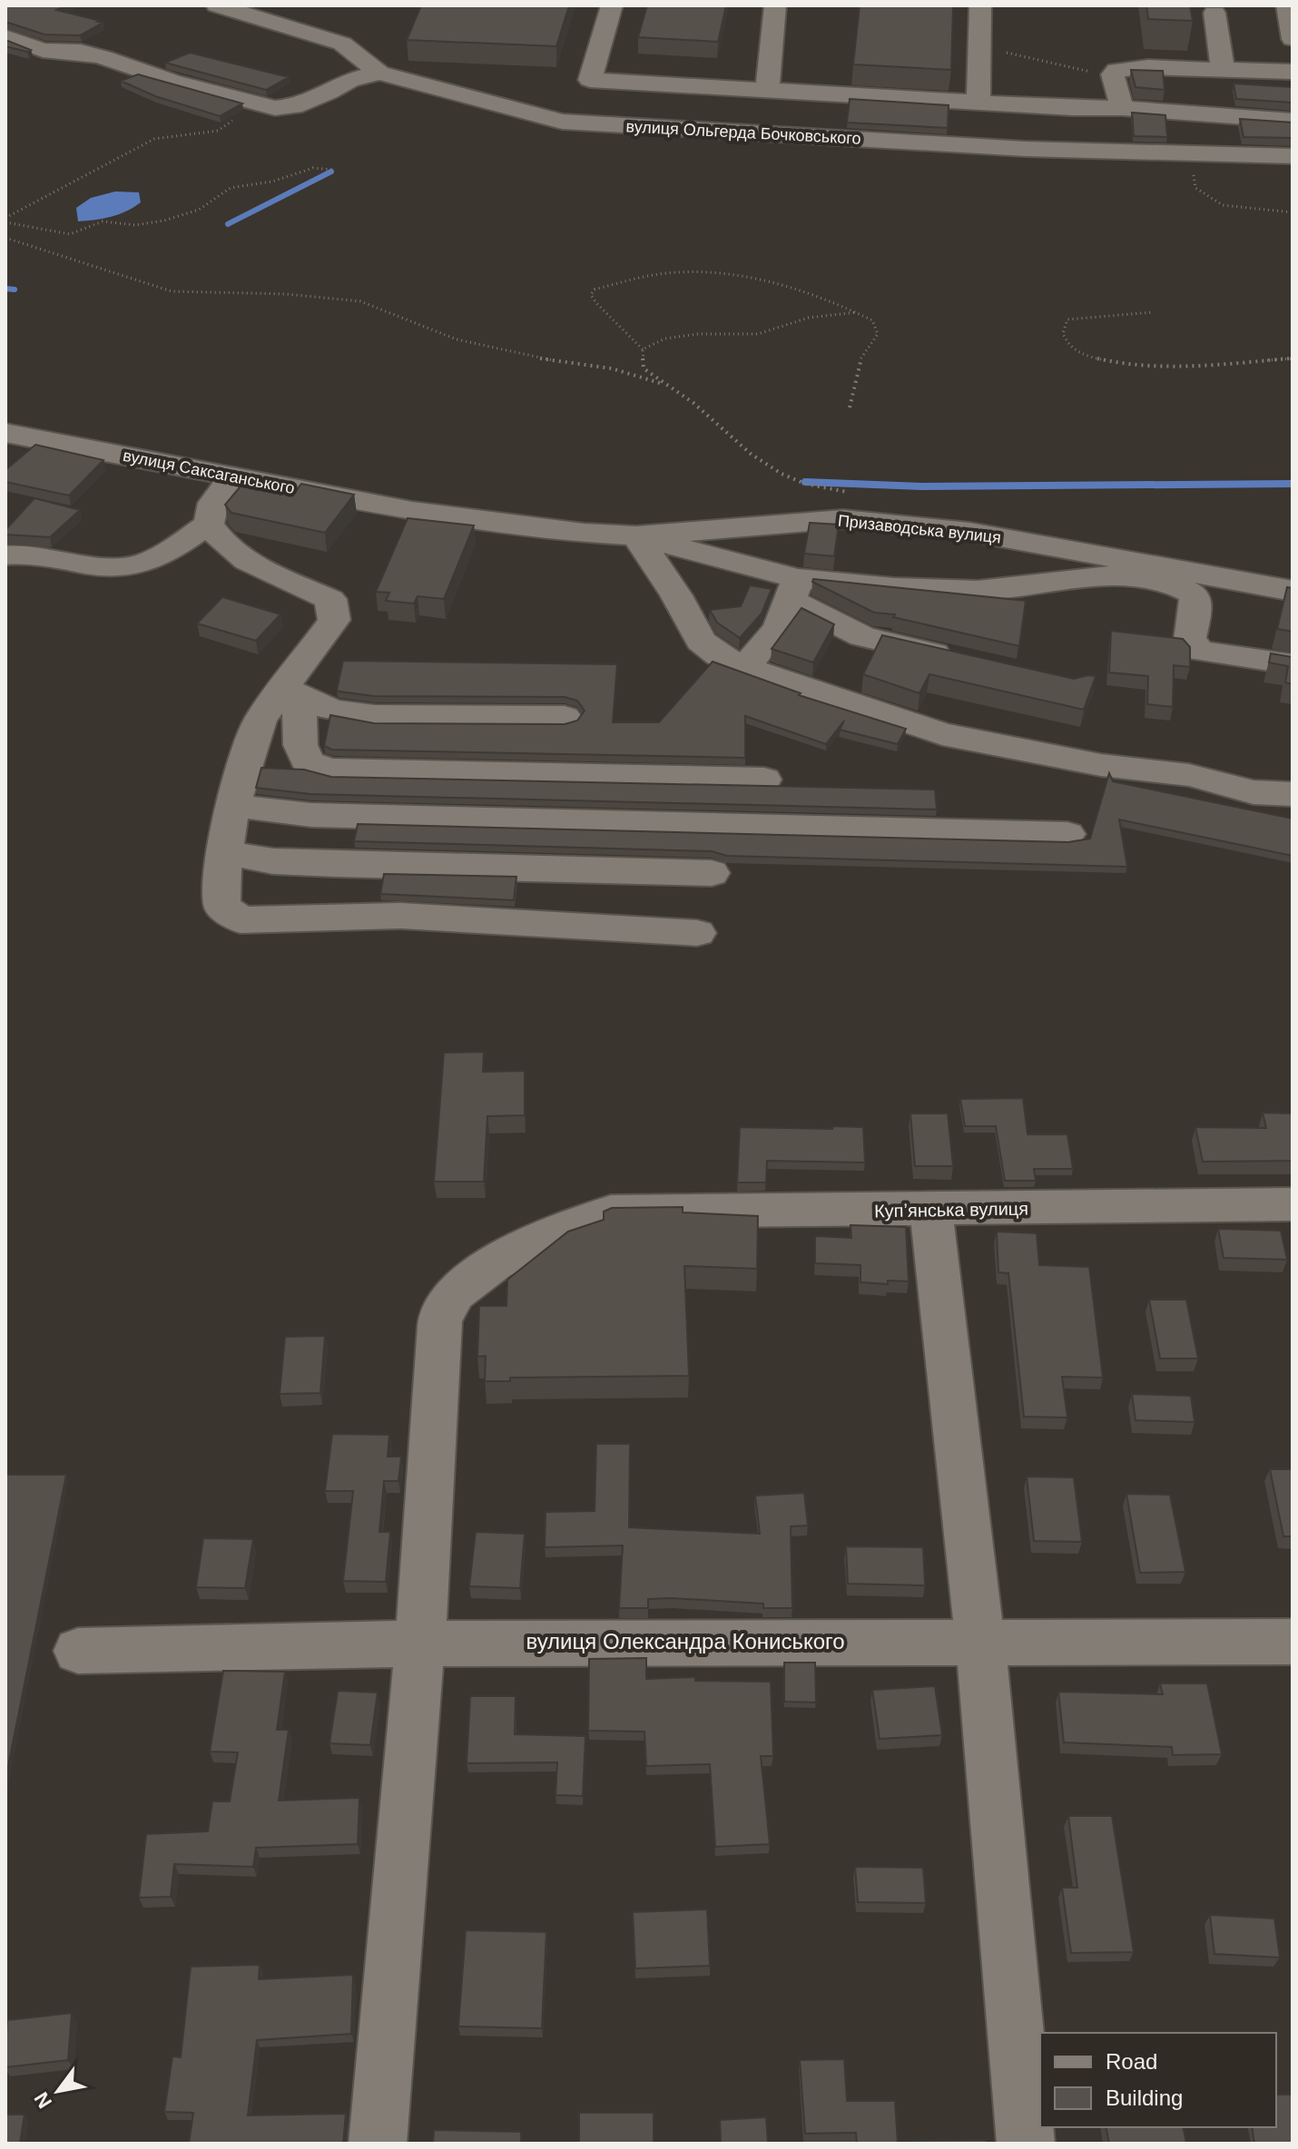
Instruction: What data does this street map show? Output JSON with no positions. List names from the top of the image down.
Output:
{
  "streets": {
    "street": [
      "вулиця Ольгерда Бочковського",
      "вулиця Саксаганського",
      "Призаводська вулиця",
      "Купʼянська вулиця",
      "вулиця Олександра Кониського"
    ]
  },
  "crossings": [
    ["вулиця Саксаганського", "Призаводська вулиця"],
    ["Купʼянська вулиця", "вулиця Олександра Кониського"]
  ],
  "legend": ["Road", "Building"],
  "north": "bottom left"
}
